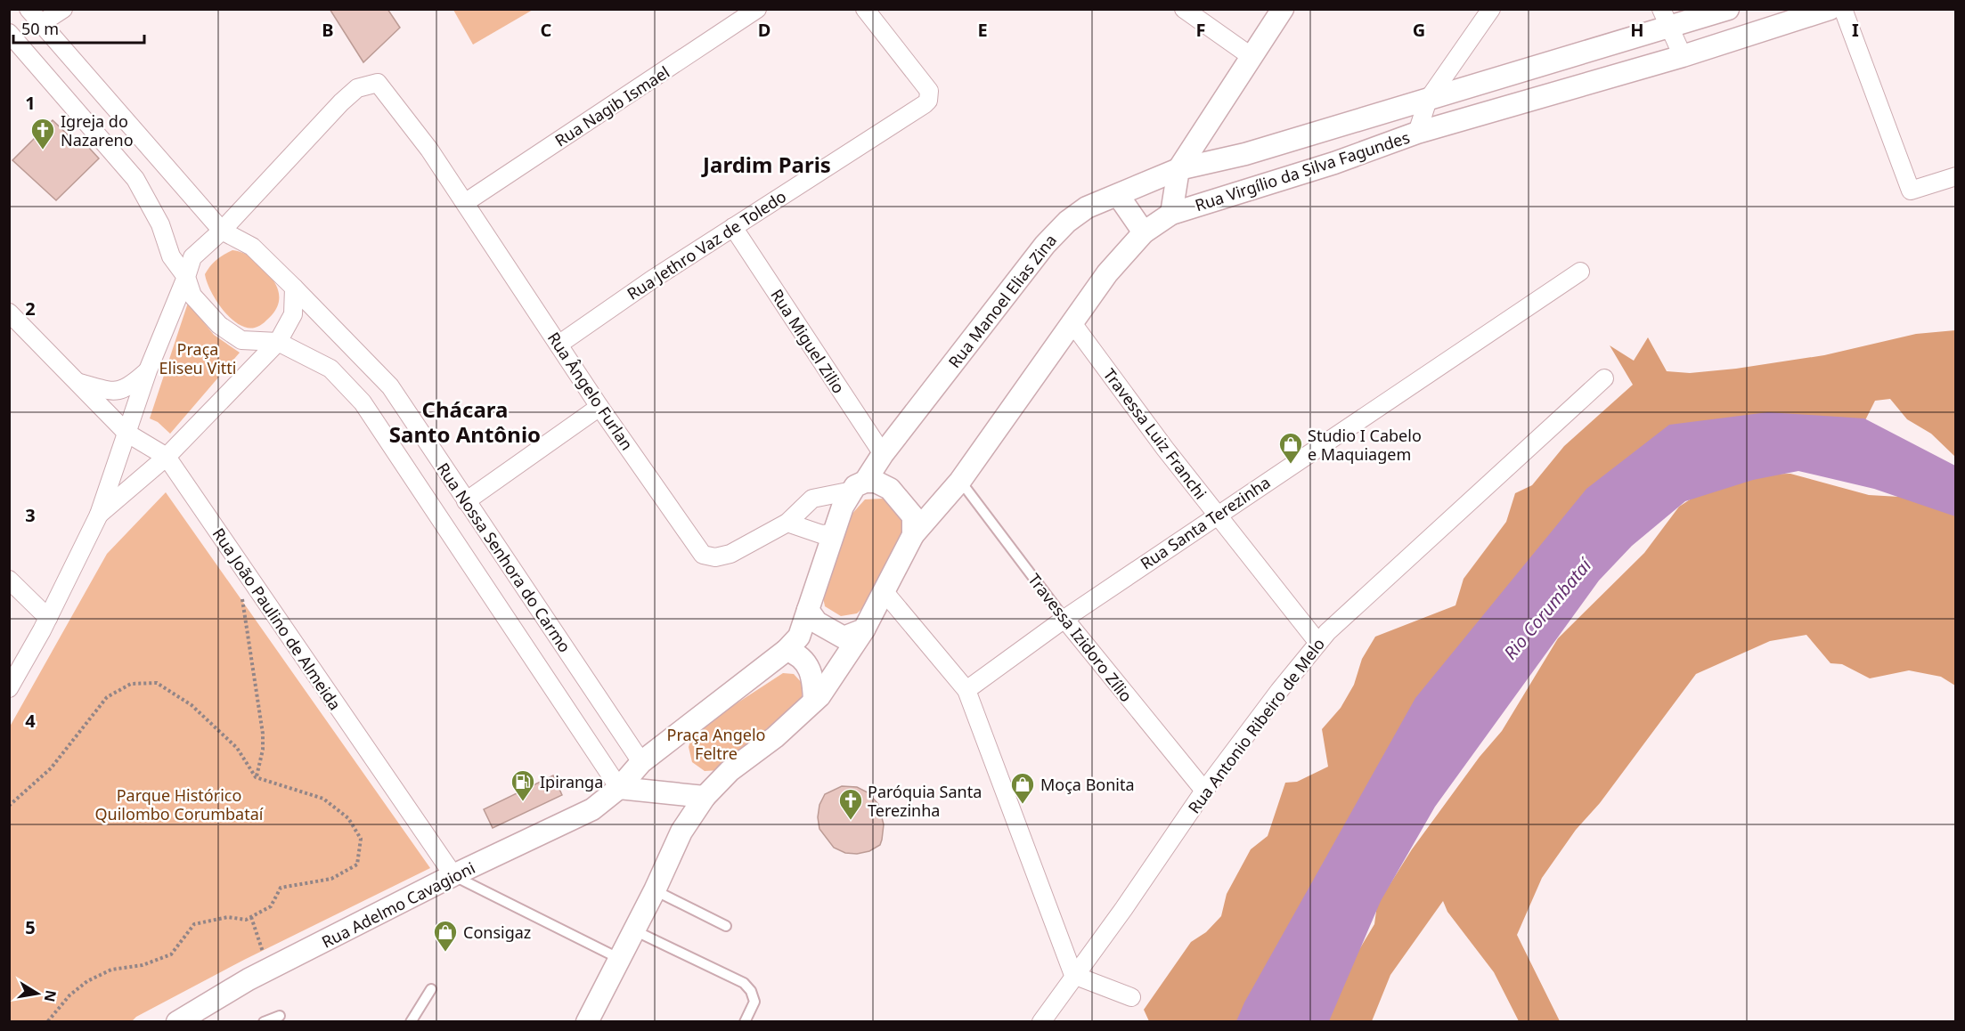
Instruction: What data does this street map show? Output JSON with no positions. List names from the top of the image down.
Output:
{
  "streets": {
    "street": [
      "Rua Nagib Ismael",
      "Rua Virgílio da Silva Fagundes",
      "Rua Jethro Vaz de Toledo",
      "Rua Manoel Elias Zina",
      "Rua Miguel Zilio",
      "Rua Ângelo Furlan",
      "Travessa Luiz Franchi",
      "Rua Santa Terezinha",
      "Rua Nossa Senhora do Carmo",
      "Rua João Paulino de Almeida",
      "Travessa Izidoro Zílio",
      "Rua Antonio Ribeiro de Melo",
      "Rua Adelmo Cavagioni"
    ]
  },
  "crossings": [
    ["Rua Nagib Ismael", "Rua Ângelo Furlan"],
    ["Rua Virgílio da Silva Fagundes", "Rua Manoel Elias Zina"],
    ["Rua Virgílio da Silva Fagundes", "Travessa Luiz Franchi"],
    ["Rua Virgílio da Silva Fagundes", "Travessa Izidoro Zílio"],
    ["Rua Jethro Vaz de Toledo", "Rua Miguel Zilio"],
    ["Rua Jethro Vaz de Toledo", "Rua Ângelo Furlan"],
    ["Rua Manoel Elias Zina", "Rua Miguel Zilio"],
    ["Rua Manoel Elias Zina", "Rua Adelmo Cavagioni"],
    ["Rua Ângelo Furlan", "Rua Nossa Senhora do Carmo"],
    ["Travessa Luiz Franchi", "Rua Santa Terezinha"],
    ["Travessa Luiz Franchi", "Rua Antonio Ribeiro de Melo"],
    ["Rua Santa Terezinha", "Travessa Izidoro Zílio"],
    ["Rua Nossa Senhora do Carmo", "Rua Adelmo Cavagioni"],
    ["Rua João Paulino de Almeida", "Rua Adelmo Cavagioni"],
    ["Travessa Izidoro Zílio", "Rua Antonio Ribeiro de Melo"]
  ],
  "districts": ["Jardim Paris", "Chácara Santo Antônio"],
  "water": ["Rio Corumbataí"],
  "parks": ["Praça Eliseu Vitti", "Praça Angelo Feltre", "Parque Histórico Quilombo Corumbataí"],
  "places": {
    "church": ["Igreja do Nazareno", "Paróquia Santa Terezinha"],
    "shop": ["Studio I Cabelo e Maquiagem", "Moça Bonita", "Consigaz"],
    "fuel station": ["Ipiranga"]
  },
  "scale_bar": "50 m",
  "north": "right",
  "grid": {
    "columns": [
      "B",
      "C",
      "D",
      "E",
      "F",
      "G",
      "H",
      "I"
    ],
    "rows": [
      "1",
      "2",
      "3",
      "4",
      "5"
    ]
  }
}
